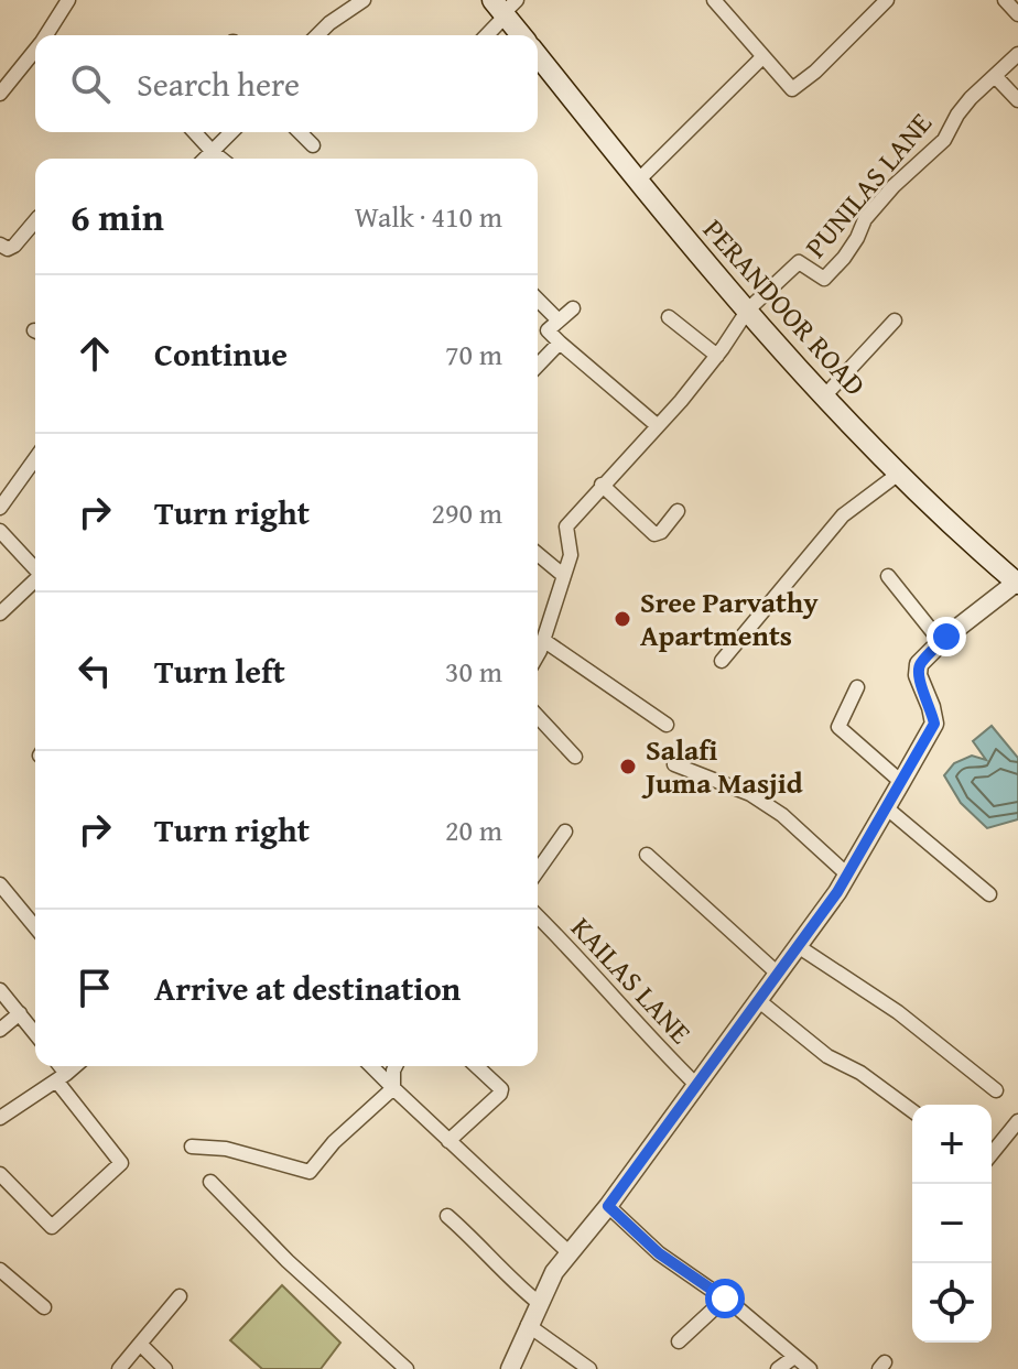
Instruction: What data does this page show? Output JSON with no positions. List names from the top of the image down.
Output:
{
  "streets": {
    "main road": ["PERANDOOR ROAD"],
    "street": ["PUNILAS LANE", "KAILAS LANE"]
  },
  "crossings": [
    ["PUNILAS LANE", "PERANDOOR ROAD"]
  ],
  "places": ["Sree Parvathy Apartments", "Salafi Juma Masjid"],
  "page": {
    "search": "Search here",
    "heading": ["6 min", "Walk · 410 m"],
    "list": [
      ["Continue", "70 m"],
      ["Turn right", "290 m"],
      ["Turn left", "30 m"],
      ["Turn right", "20 m"],
      "Arrive at destination"
    ],
    "map_buttons": ["+", "−"]
  }
}
